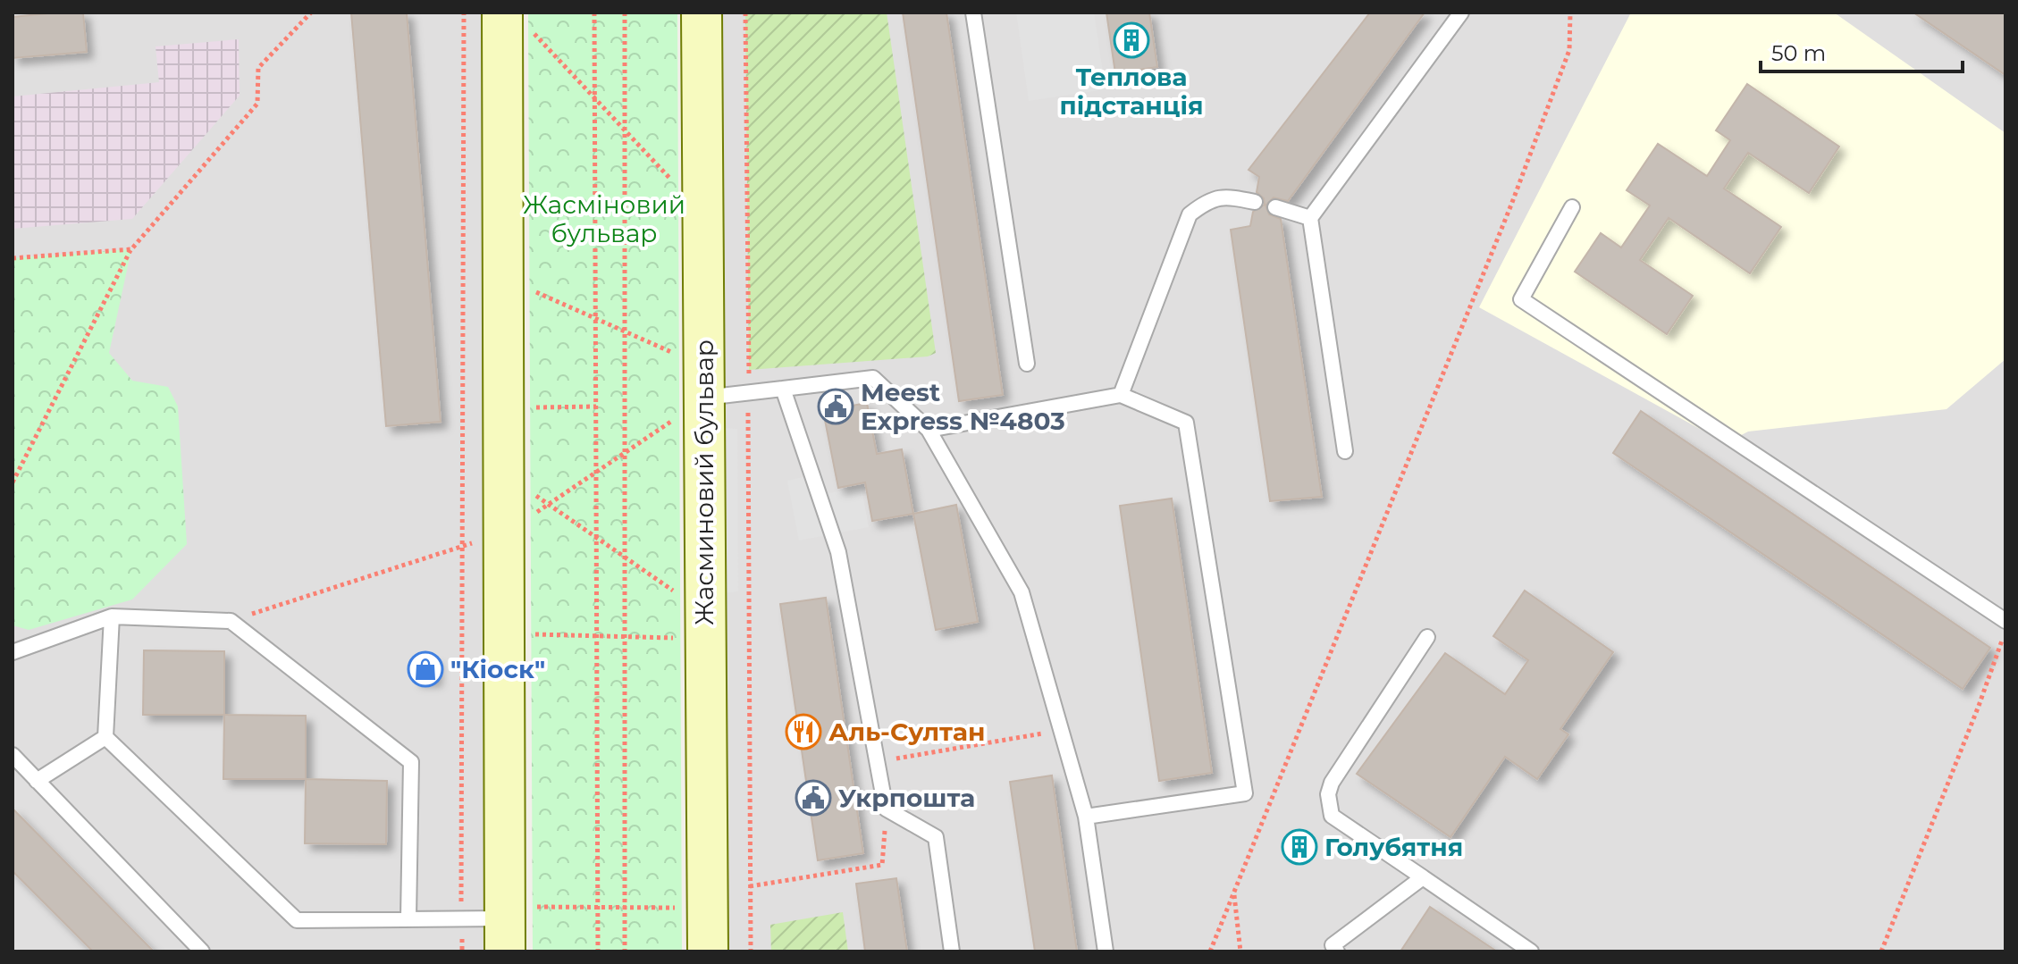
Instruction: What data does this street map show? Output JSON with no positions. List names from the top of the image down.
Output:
{
  "streets": {
    "street": ["Жасминовий бульвар"]
  },
  "parks": ["Жасміновий бульвар"],
  "places": {
    "building": ["Теплова підстанція", "Голубятня"],
    "public building": ["Meest Express №4803", "Укрпошта"],
    "shop": ["\"Кіоск\""],
    "restaurant": ["Аль-Султан"]
  },
  "scale_bar": "50 m"
}
